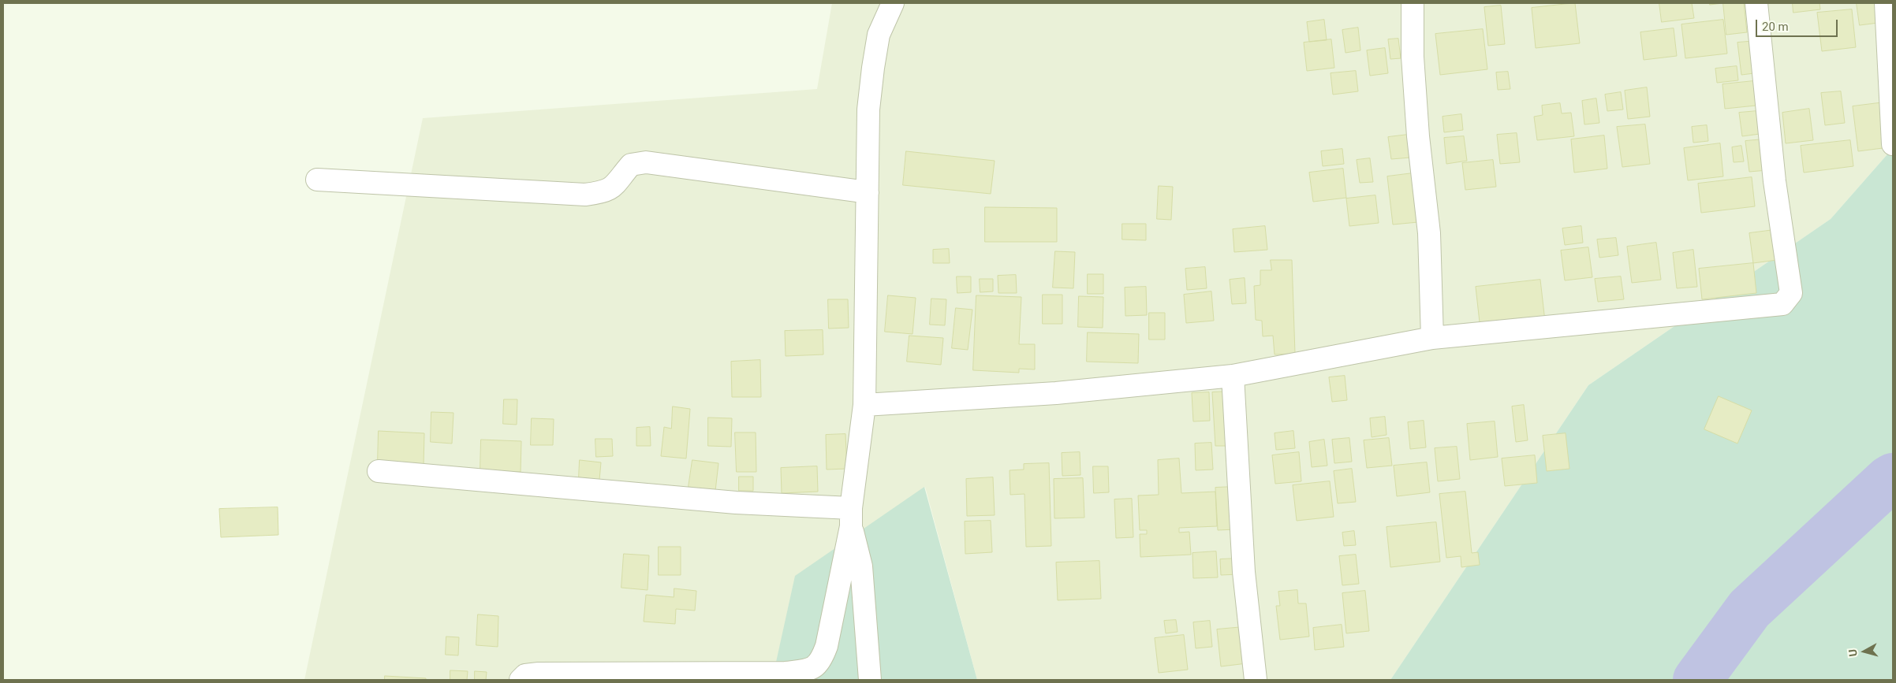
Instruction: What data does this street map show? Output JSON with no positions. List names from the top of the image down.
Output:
{
  "scale_bar": "20 m",
  "north": "left"
}
